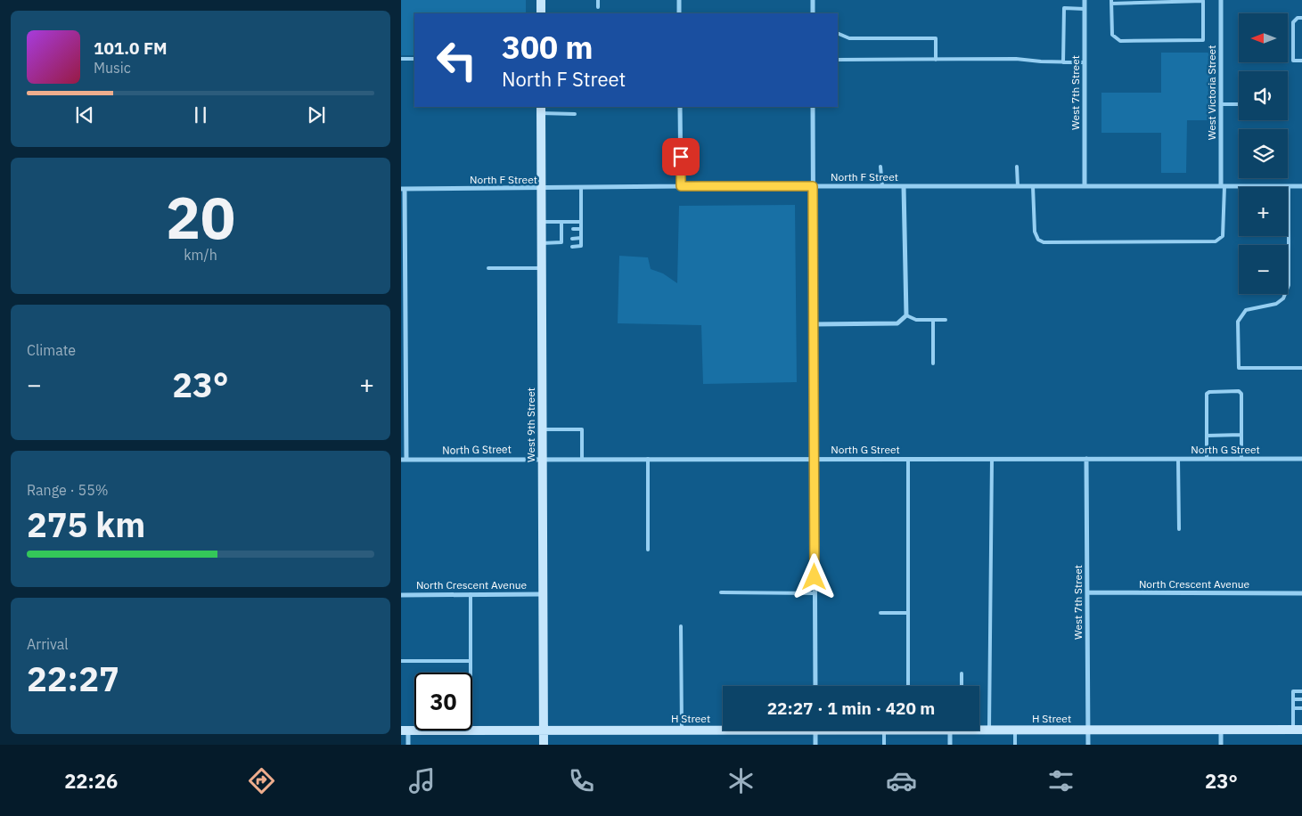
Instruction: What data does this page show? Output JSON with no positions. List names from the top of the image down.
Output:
{
  "streets": {
    "street": [
      "West 7th Street",
      "West Victoria Street",
      "North F Street",
      "West 9th Street",
      "North G Street",
      "North Crescent Avenue",
      "H Street"
    ]
  },
  "crossings": [
    ["West 7th Street", "North F Street"],
    ["West 7th Street", "North G Street"],
    ["West 7th Street", "North Crescent Avenue"],
    ["West 7th Street", "H Street"],
    ["West Victoria Street", "North F Street"],
    ["North F Street", "West 9th Street"],
    ["West 9th Street", "North G Street"],
    ["West 9th Street", "North Crescent Avenue"],
    ["West 9th Street", "H Street"]
  ],
  "north": "left",
  "page": {
    "map_buttons": ["+", "−"],
    "turn": ["300 m", "North F Street"],
    "song": ["101.0 FM", "Music"],
    "tile": [
      ["20", "km/h"],
      "Climate",
      ["Range · 55%", "275 km"],
      ["Arrival", "22:27"]
    ],
    "heat": ["−", "23°", "+"],
    "limit": "30",
    "trip": "22:27 · 1 min · 420 m",
    "tabs": ["22:26", "23°"]
  }
}
